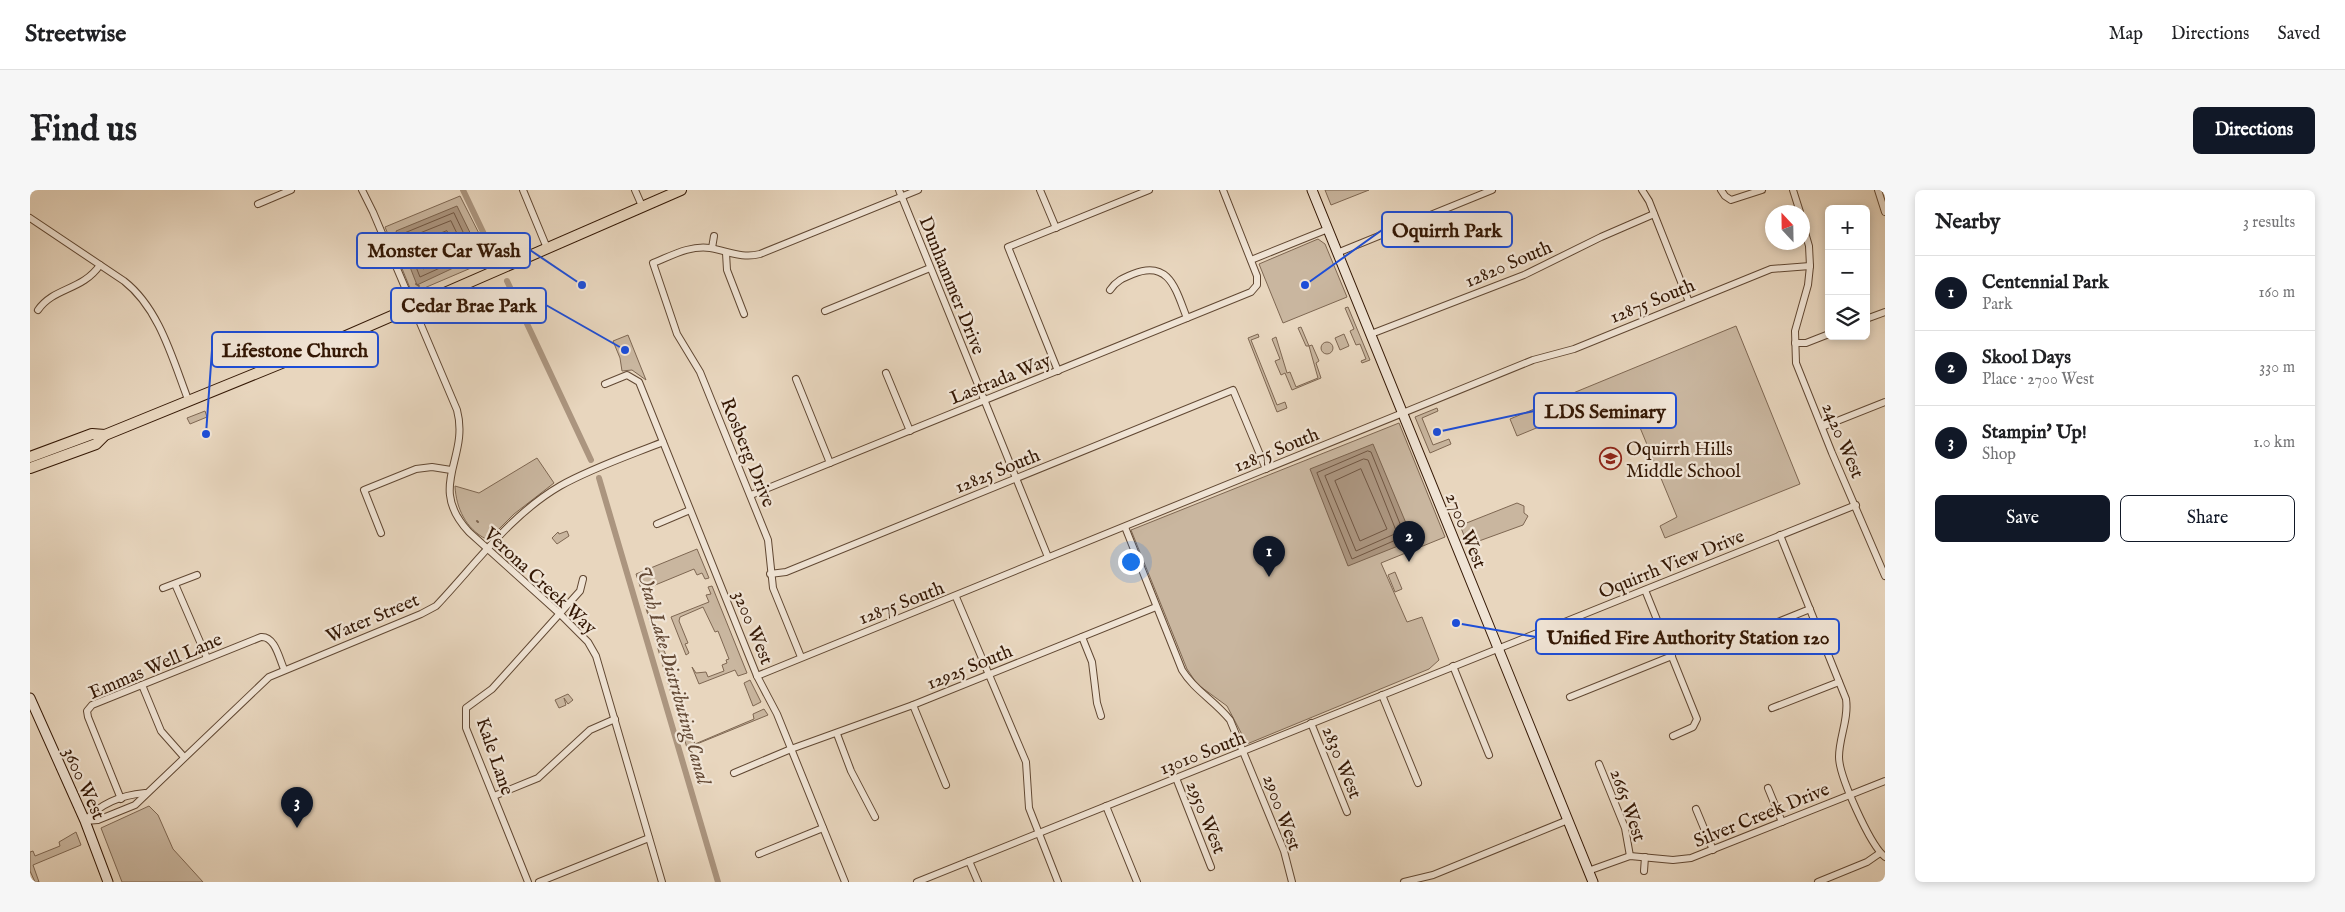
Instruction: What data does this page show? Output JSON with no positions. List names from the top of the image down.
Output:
{
  "streets": {
    "main road": ["2700 West", "3600 West"],
    "street": [
      "12820 South",
      "Dunhammer Drive",
      "12875 South",
      "Lastrada Way",
      "2420 West",
      "Rosberg Drive",
      "12825 South",
      "Oquirrh View Drive",
      "Verona Creek Way",
      "Water Street",
      "3200 West",
      "Emmas Well Lane",
      "12925 South",
      "13010 South",
      "Kale Lane",
      "2830 West",
      "2665 West",
      "2900 West",
      "Silver Creek Drive",
      "2950 West"
    ]
  },
  "crossings": [
    ["12820 South", "2700 West"],
    ["Dunhammer Drive", "12875 South"],
    ["Dunhammer Drive", "Lastrada Way"],
    ["Dunhammer Drive", "12825 South"],
    ["12875 South", "2420 West"],
    ["12875 South", "Rosberg Drive"],
    ["12875 South", "12825 South"],
    ["12875 South", "2700 West"],
    ["12875 South", "3200 West"],
    ["12875 South", "2900 West"],
    ["Lastrada Way", "Rosberg Drive"],
    ["2420 West", "Oquirrh View Drive"],
    ["Rosberg Drive", "12825 South"],
    ["2700 West", "Oquirrh View Drive"],
    ["2700 West", "13010 South"],
    ["2700 West", "Silver Creek Drive"],
    ["Oquirrh View Drive", "13010 South"],
    ["Verona Creek Way", "Water Street"],
    ["Verona Creek Way", "Kale Lane"],
    ["Water Street", "3200 West"],
    ["Water Street", "Emmas Well Lane"],
    ["Water Street", "3600 West"],
    ["3200 West", "12925 South"],
    ["12925 South", "2900 West"],
    ["13010 South", "2830 West"],
    ["13010 South", "2900 West"],
    ["13010 South", "2950 West"],
    ["2665 West", "Silver Creek Drive"]
  ],
  "water": ["Utah Lake Distributing Canal"],
  "places": {
    "other": [
      "Monster Car Wash",
      "Oquirrh Park",
      "Cedar Brae Park",
      "LDS Seminary",
      "Lifestone Church",
      "Unified Fire Authority Station 120"
    ],
    "school or university": ["Oquirrh Hills Middle School"]
  },
  "north": "top",
  "page": {
    "header": "Streetwise",
    "nav": ["Map", "Directions", "Saved"],
    "buttons": [
      "Directions",
      ["Save", "Share"]
    ],
    "title": "Find us",
    "heading": ["Nearby", "3 results"],
    "map_buttons": ["+", "−"],
    "list": [
      {
        "mark": "1",
        "name": "Centennial Park",
        "note": "Park",
        "value": "160 m"
      },
      {
        "mark": "2",
        "name": "Skool Days",
        "note": "Place · 2700 West",
        "value": "330 m"
      },
      {
        "mark": "3",
        "name": "Stampin' Up!",
        "note": "Shop",
        "value": "1.0 km"
      }
    ],
    "pins": ["2", "1", "3"]
  }
}
